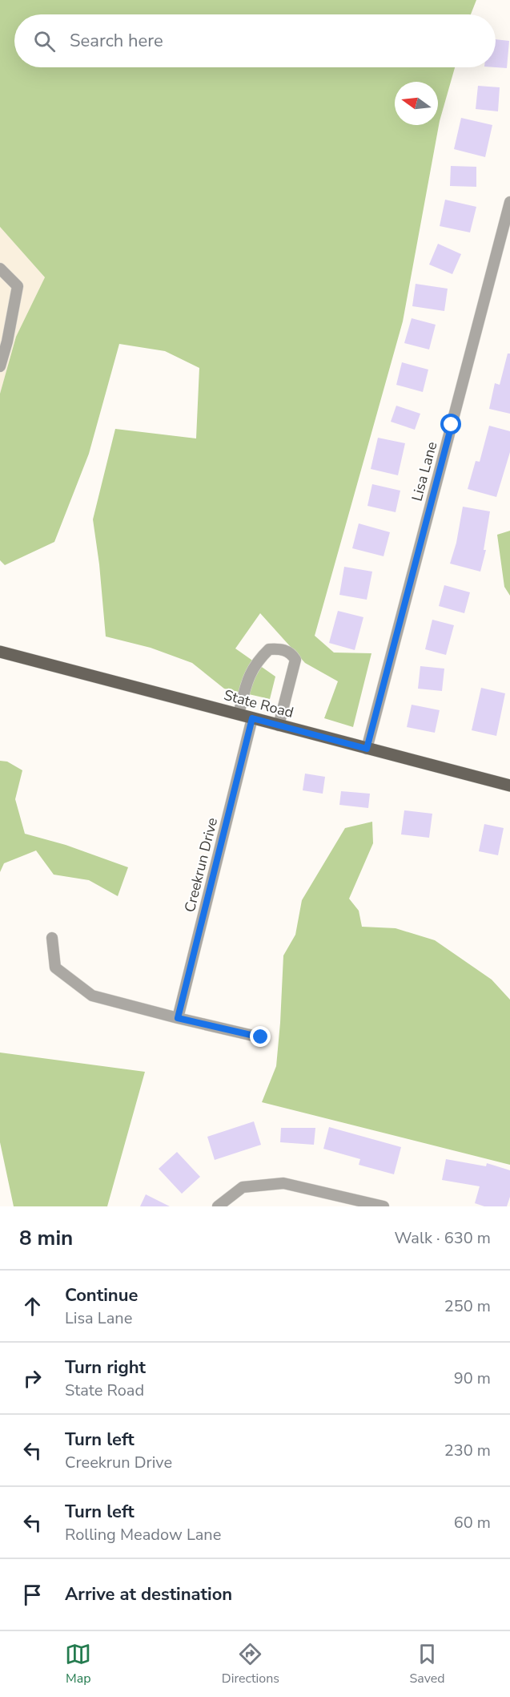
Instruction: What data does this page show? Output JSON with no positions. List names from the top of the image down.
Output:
{
  "streets": {
    "main road": ["State Road"],
    "street": ["Lisa Lane", "Creekrun Drive"]
  },
  "crossings": [
    ["Lisa Lane", "State Road"],
    ["State Road", "Creekrun Drive"]
  ],
  "north": "left",
  "page": {
    "search": "Search here",
    "heading": ["8 min", "Walk · 630 m"],
    "list": [
      ["Continue", "Lisa Lane", "250 m"],
      ["Turn right", "State Road", "90 m"],
      ["Turn left", "Creekrun Drive", "230 m"],
      ["Turn left", "Rolling Meadow Lane", "60 m"],
      "Arrive at destination"
    ],
    "nav": ["Map", "Directions", "Saved"]
  }
}
